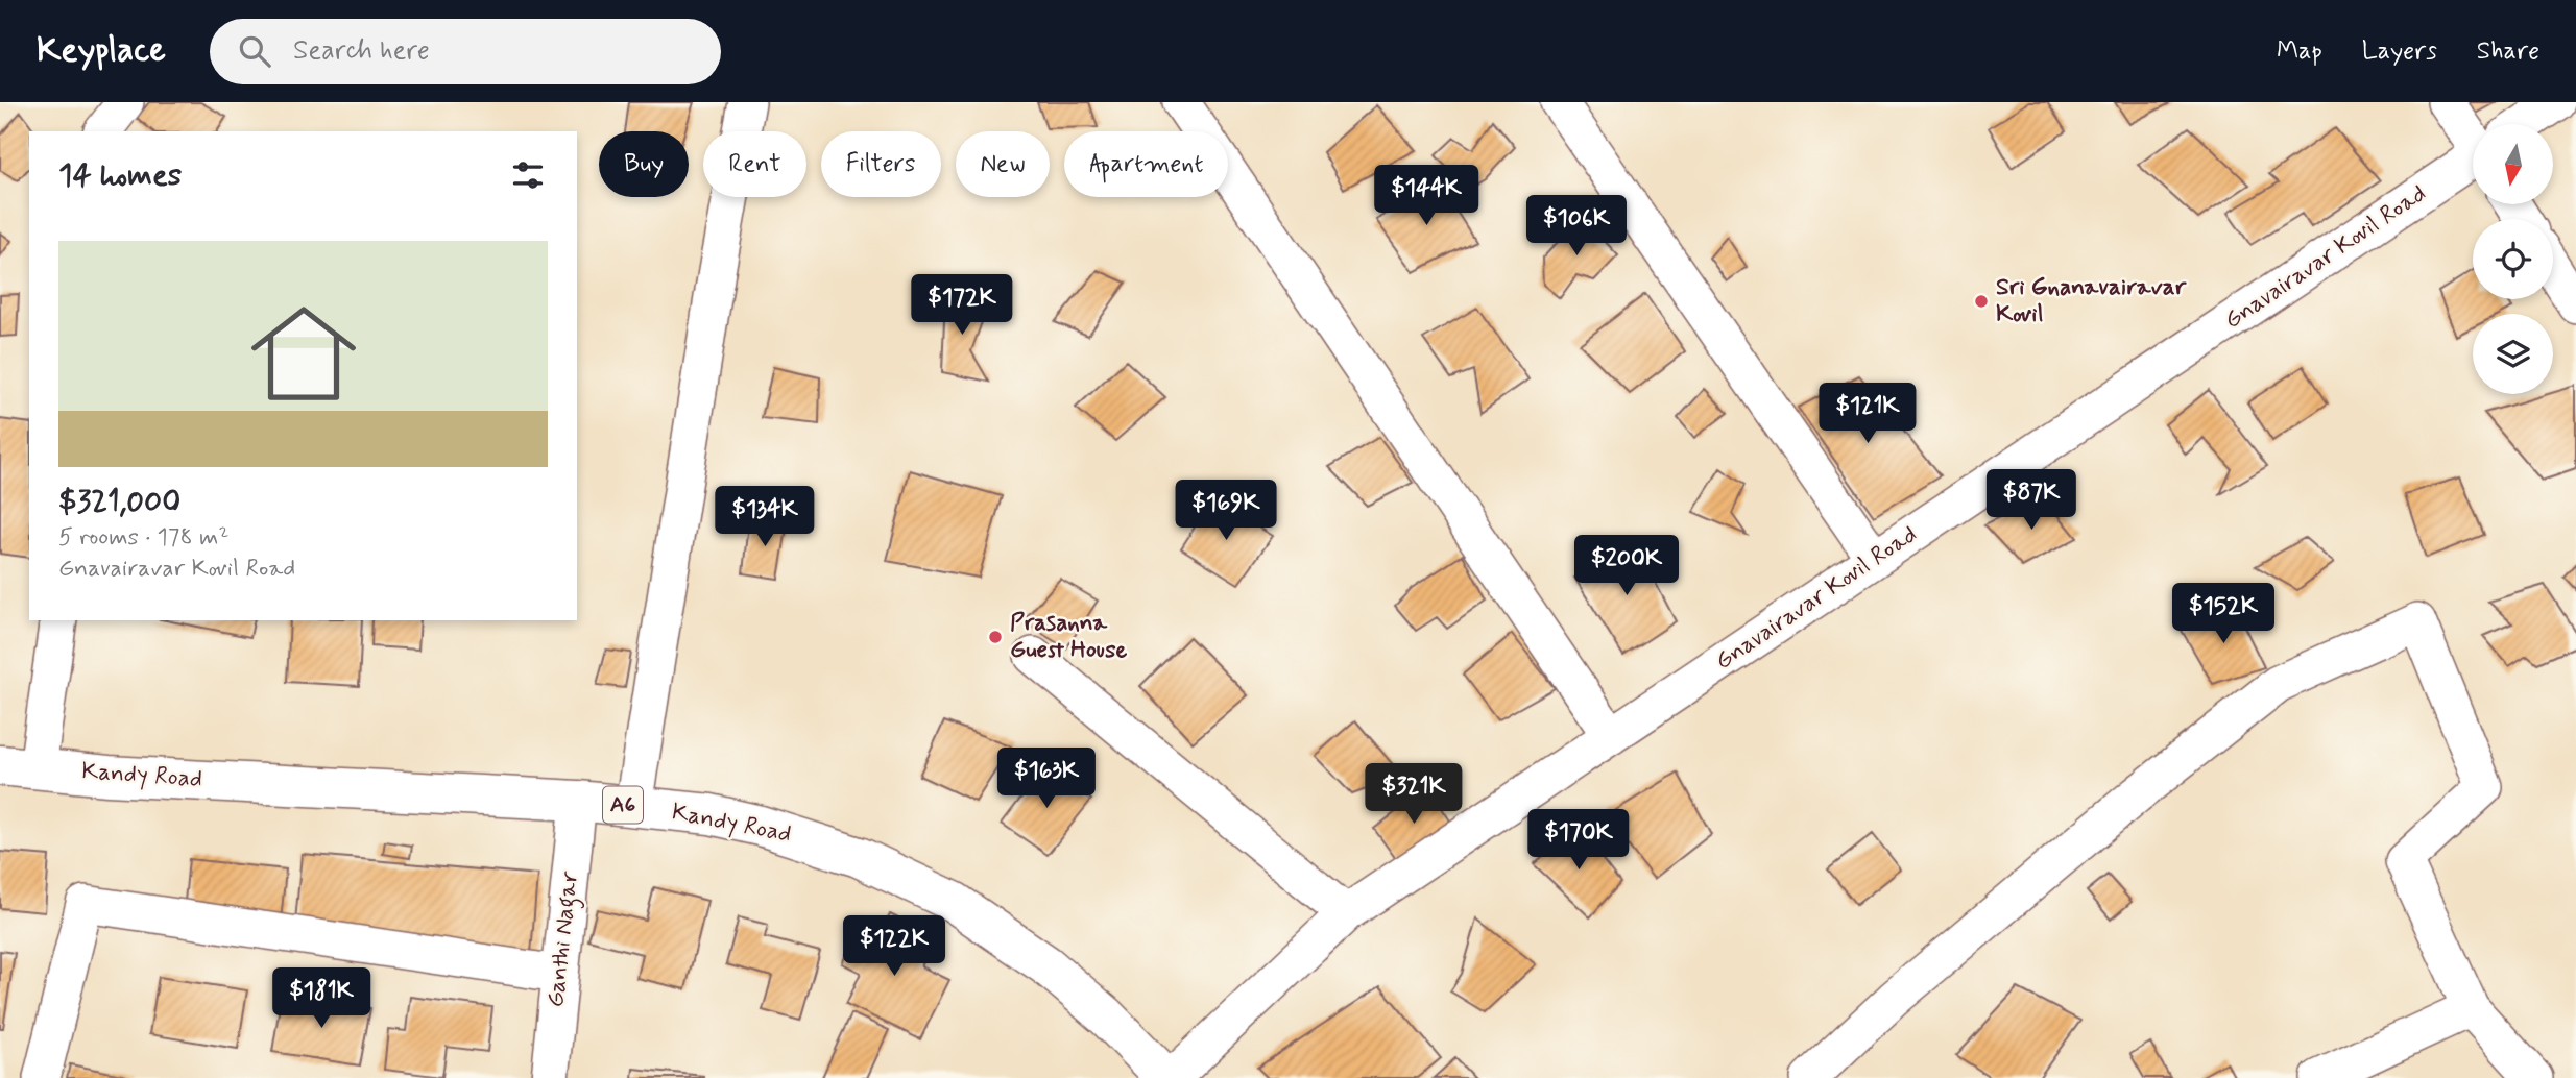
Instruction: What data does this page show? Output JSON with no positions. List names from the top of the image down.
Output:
{
  "streets": {
    "highway": ["Kandy Road", "A6"],
    "street": ["Gnavairavar Kovil Road", "Ganthi Nagar"]
  },
  "crossings": [
    ["Gnavairavar Kovil Road", "Kandy Road"],
    ["Kandy Road", "Ganthi Nagar"]
  ],
  "places": ["Sri Gnanavairavar Kovil", "Prasanna Guest House"],
  "north": "bottom",
  "page": {
    "header": "Keyplace",
    "search": "Search here",
    "nav": ["Map", "Layers", "Share"],
    "chip": [
      "Buy",
      "Rent",
      "Filters",
      "New",
      "Apartment"
    ],
    "heading": "14 homes",
    "price": [
      "$144K",
      "$106K",
      "$172K",
      "$121K",
      "$87K",
      "$169K",
      "$134K",
      "$200K",
      "$152K",
      "$163K",
      "$321K",
      "$170K",
      "$122K",
      "$181K"
    ],
    "list": [
      {
        "name": "$321,000",
        "note": "5 rooms · 178 m² · Gnavairavar Kovil Road"
      }
    ]
  }
}
